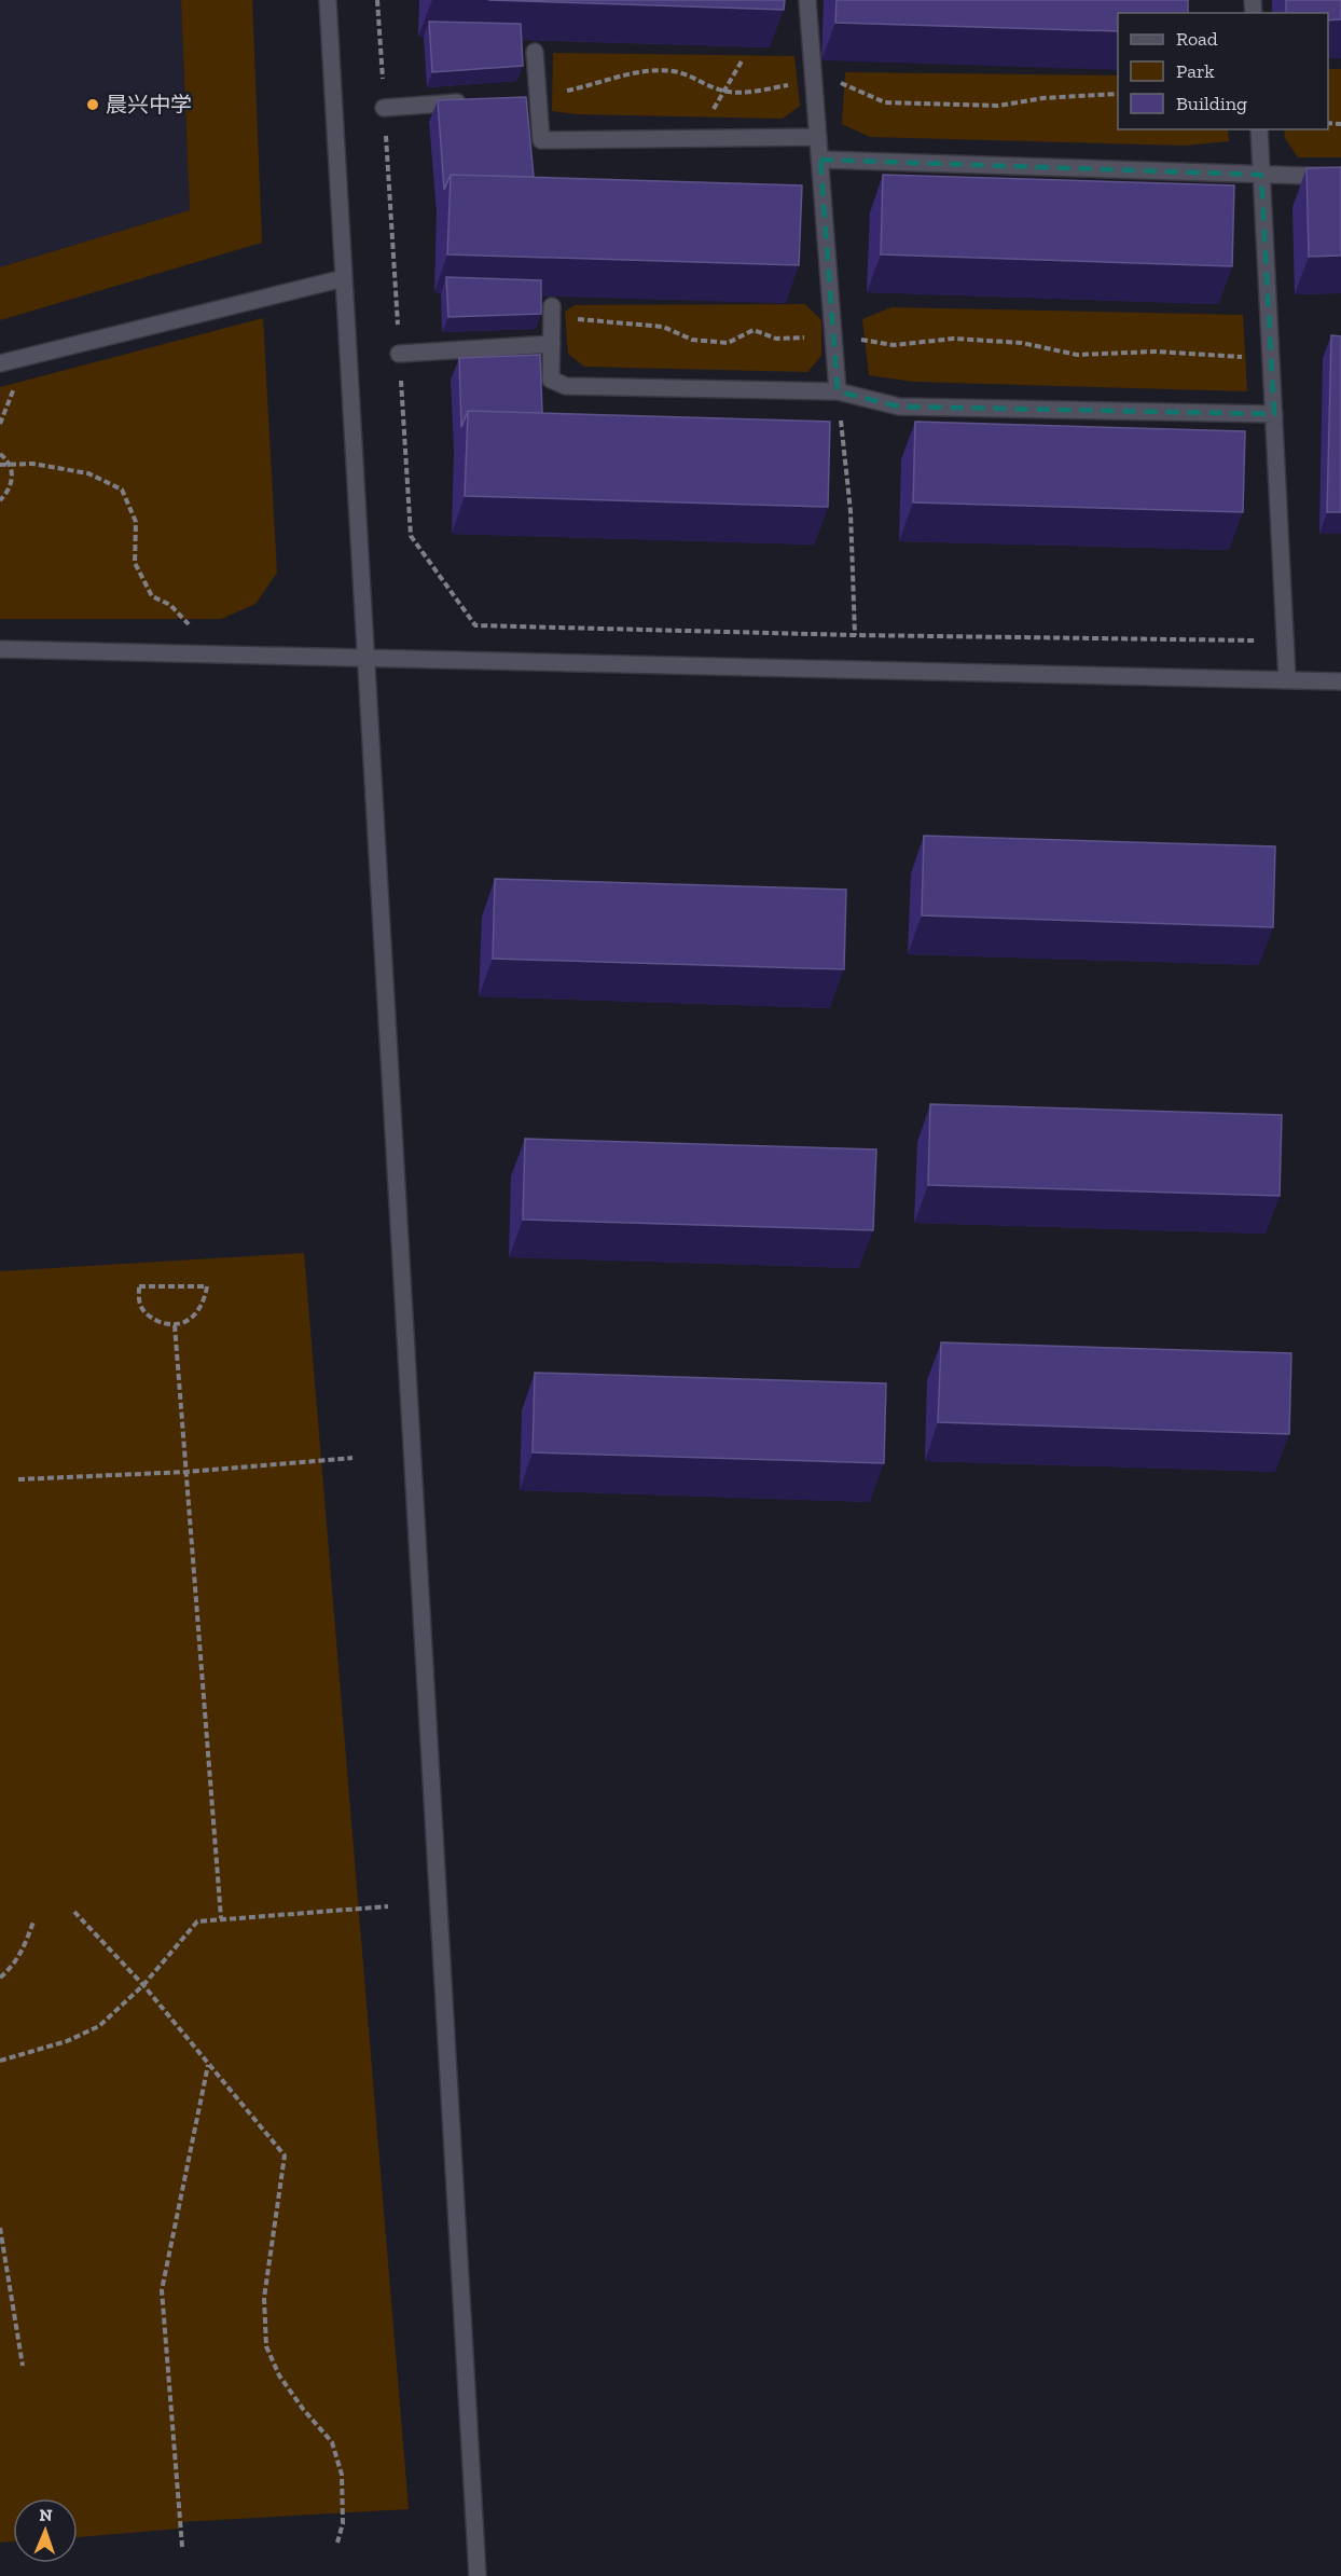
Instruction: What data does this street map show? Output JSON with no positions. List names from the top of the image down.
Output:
{
  "places": ["晨兴中学"],
  "legend": ["Road", "Park", "Building"],
  "north": "top"
}
